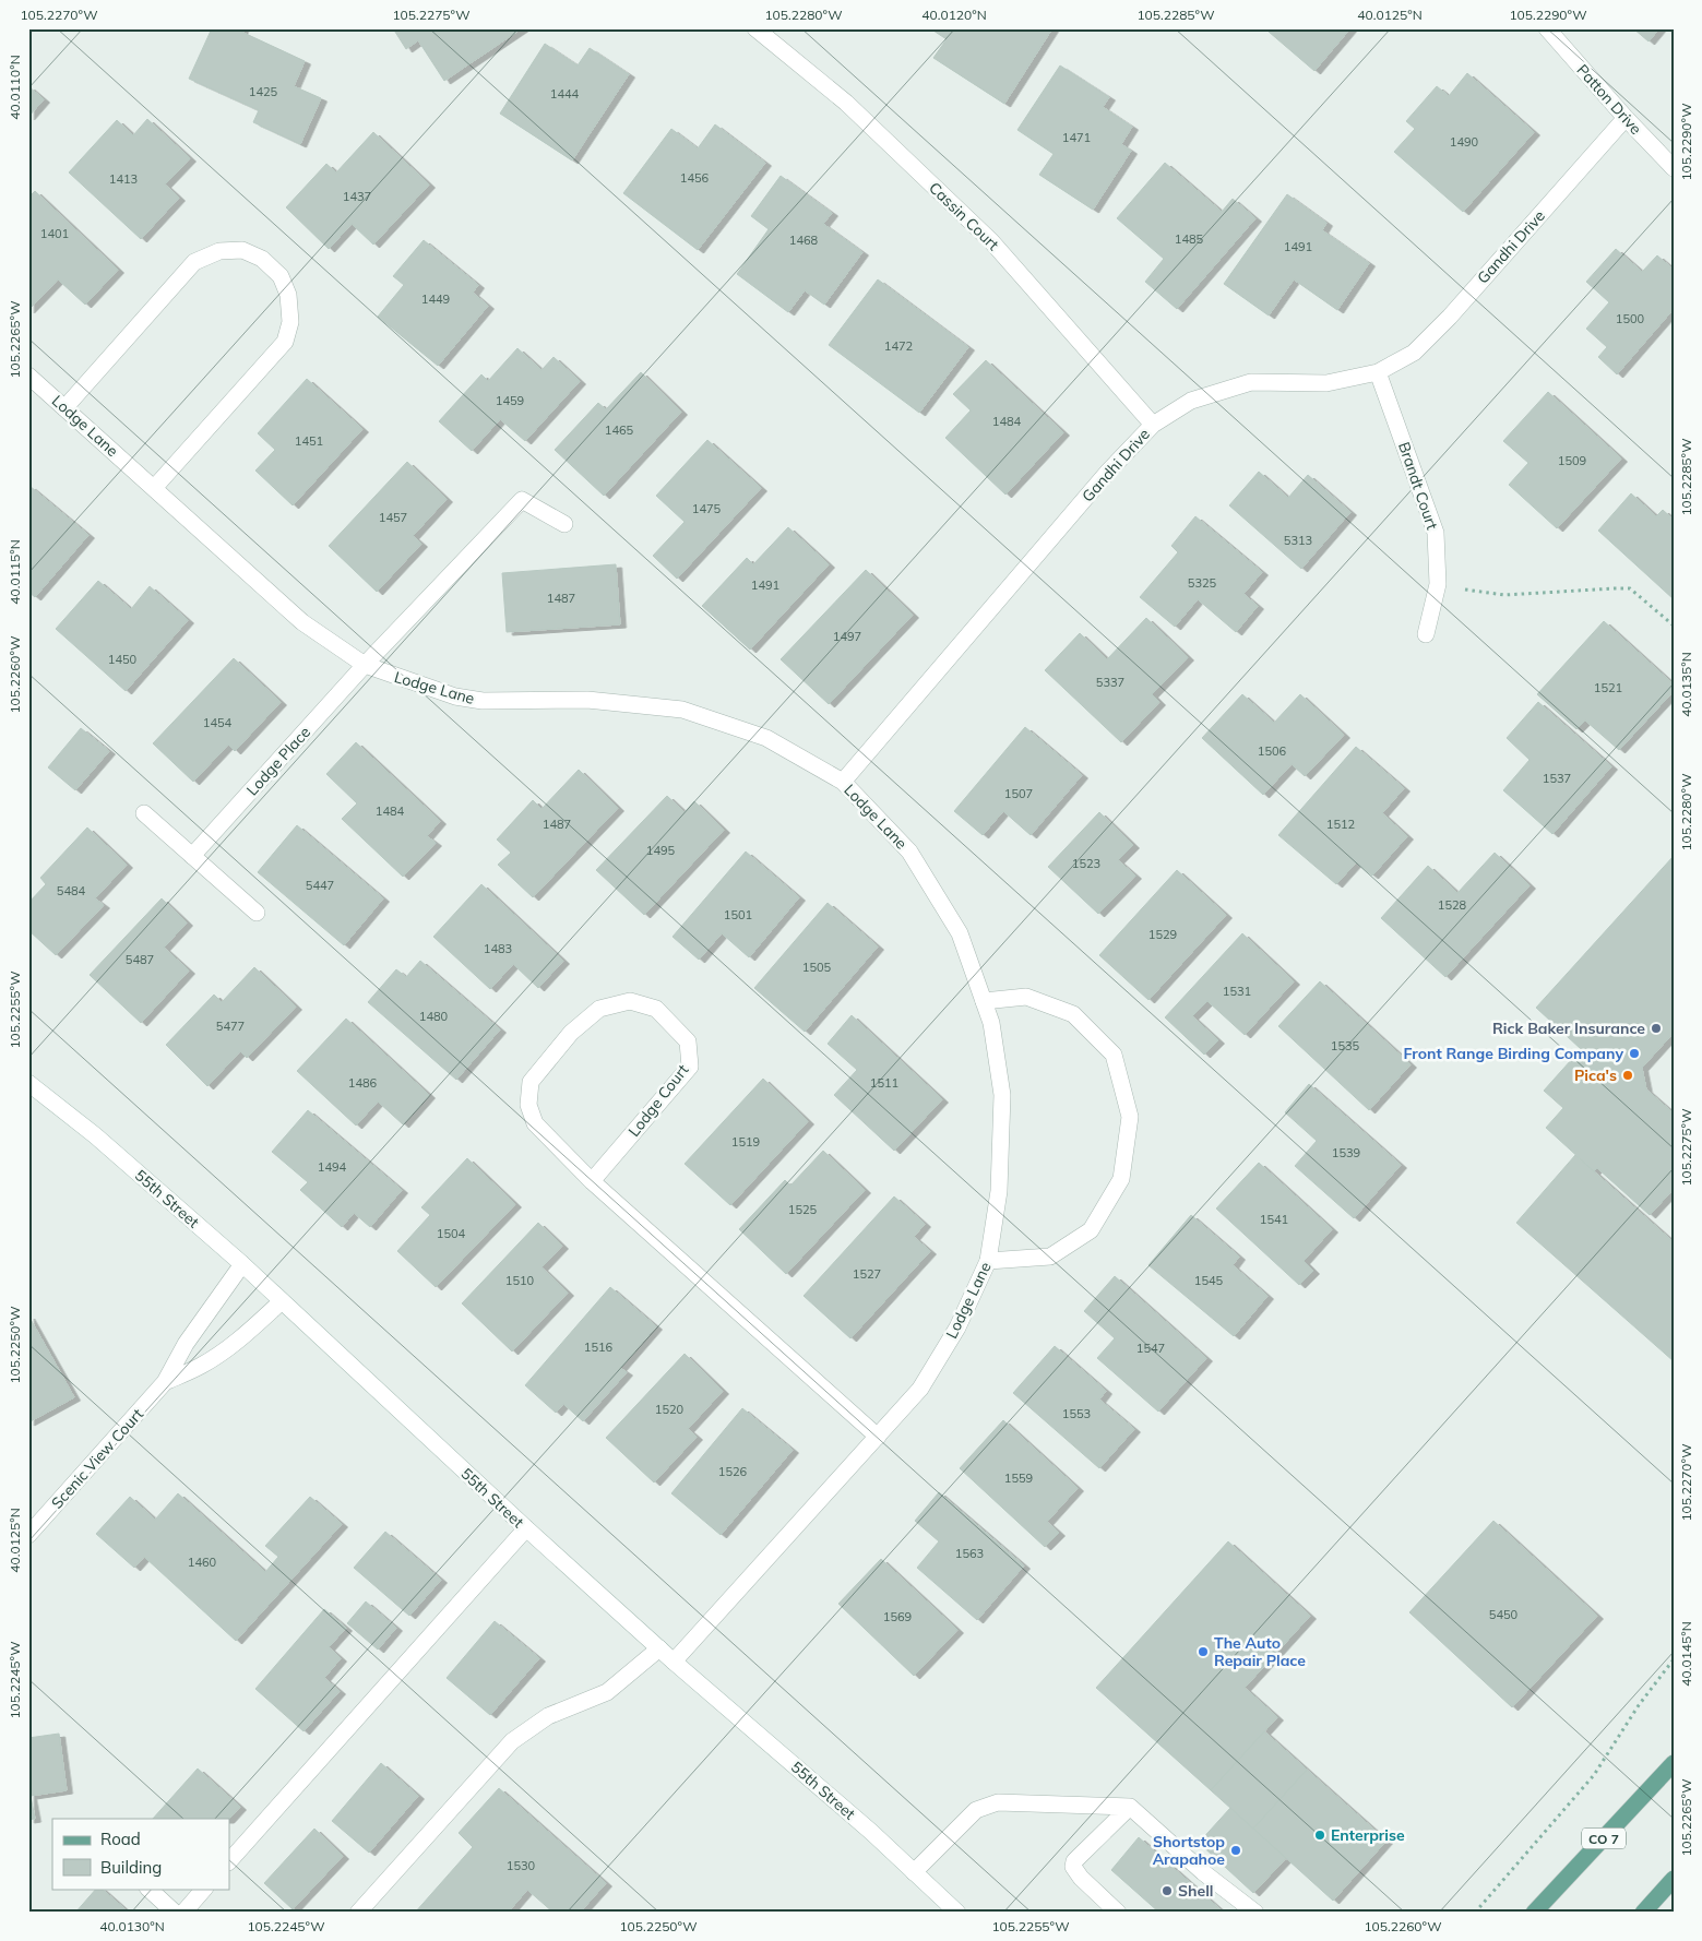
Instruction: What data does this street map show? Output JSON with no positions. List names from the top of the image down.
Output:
{
  "streets": {
    "main road": ["CO 7"],
    "street": [
      "Patton Drive",
      "Cassin Court",
      "Gandhi Drive",
      "Lodge Lane",
      "Brandt Court",
      "Lodge Place",
      "Lodge Court",
      "55th Street",
      "Scenic View Court"
    ]
  },
  "crossings": [
    ["Patton Drive", "Gandhi Drive"],
    ["Cassin Court", "Gandhi Drive"],
    ["Gandhi Drive", "Lodge Lane"],
    ["Gandhi Drive", "Brandt Court"],
    ["Lodge Lane", "Lodge Place"],
    ["Lodge Lane", "Lodge Court"],
    ["Lodge Lane", "55th Street"],
    ["55th Street", "Scenic View Court"]
  ],
  "places": [
    "Rick Baker Insurance",
    "Front Range Birding Company",
    "Pica's",
    "The Auto Repair Place",
    "Enterprise",
    "Shortstop Arapahoe",
    "Shell"
  ],
  "house_numbers": [
    "1425",
    "1444",
    "1471",
    "1490",
    "1456",
    "1413",
    "1437",
    "1401",
    "1485",
    "1468",
    "1491",
    "1449",
    "1500",
    "1472",
    "1459",
    "1484",
    "1465",
    "1451",
    "1509",
    "1475",
    "1457",
    "5313",
    "5325",
    "1491",
    "1487",
    "1497",
    "1450",
    "5337",
    "1521",
    "1454",
    "1506",
    "1537",
    "1507",
    "1484",
    "1487",
    "1512",
    "1495",
    "1523",
    "5447",
    "5484",
    "1528",
    "1501",
    "1529",
    "1483",
    "5487",
    "1505",
    "1531",
    "1480",
    "5477",
    "1535",
    "1486",
    "1511",
    "1519",
    "1539",
    "1494",
    "1525",
    "1541",
    "1504",
    "1527",
    "1510",
    "1545",
    "1516",
    "1547",
    "1520",
    "1553",
    "1526",
    "1559",
    "1563",
    "1460",
    "5450",
    "1569",
    "1530"
  ],
  "legend": ["Road", "Building"],
  "coordinates": [
    "105.2270°W",
    "105.2275°W",
    "105.2280°W",
    "40.0120°N",
    "105.2285°W",
    "40.0125°N",
    "105.2290°W",
    "40.0110°N",
    "105.2265°W",
    "40.0115°N",
    "105.2260°W",
    "40.0135°N",
    "105.2255°W",
    "105.2250°W",
    "40.0145°N",
    "105.2245°W",
    "40.0130°N"
  ]
}
